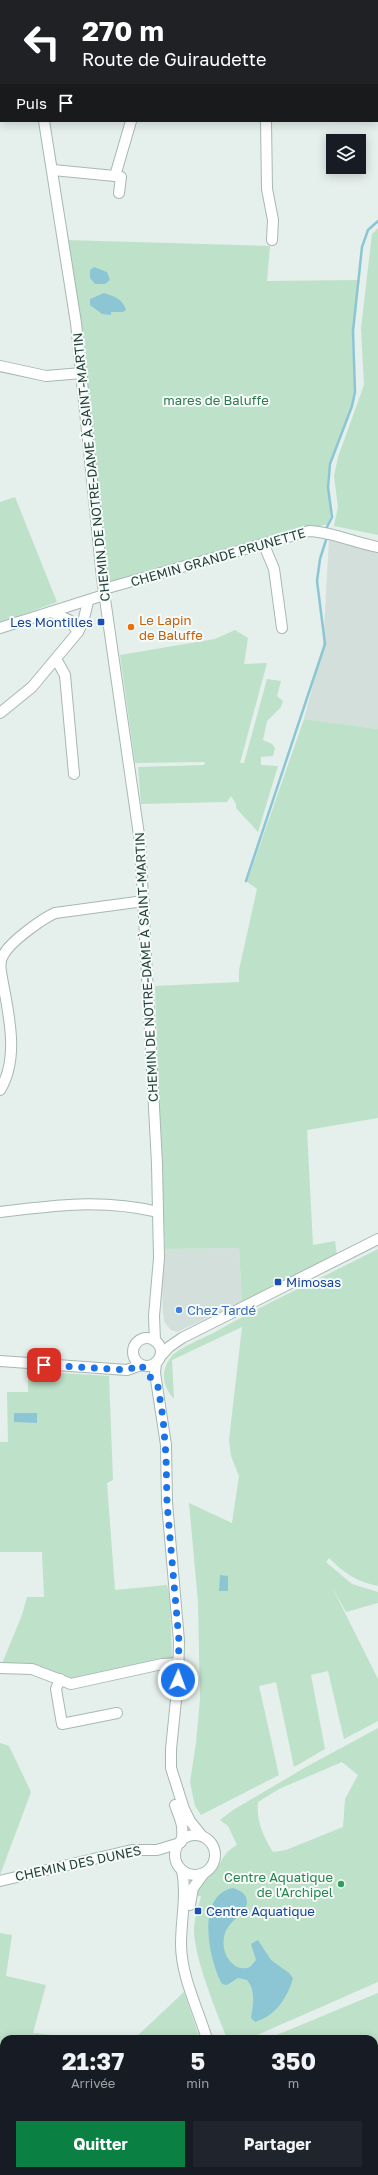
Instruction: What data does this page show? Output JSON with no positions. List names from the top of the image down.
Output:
{
  "streets": {
    "street": ["CHEMIN DE NOTRE-DAME À SAINT-MARTIN", "CHEMIN GRANDE PRUNETTE", "CHEMIN DES DUNES"]
  },
  "crossings": [
    ["CHEMIN DE NOTRE-DAME À SAINT-MARTIN", "CHEMIN GRANDE PRUNETTE"]
  ],
  "parks": ["mares de Baluffe"],
  "places": {
    "transit": ["Les Montilles", "Mimosas", "Centre Aquatique"],
    "other": ["Le Lapin de Baluffe", "Chez Tardé", "Centre Aquatique de l'Archipel"]
  },
  "page": {
    "turn": ["270 m", "Route de Guiraudette"],
    "then": "Puis",
    "eta": [
      "21:37",
      "Arrivée",
      "5",
      "min",
      "350",
      "m"
    ],
    "buttons": ["Quitter", "Partager"]
  }
}
